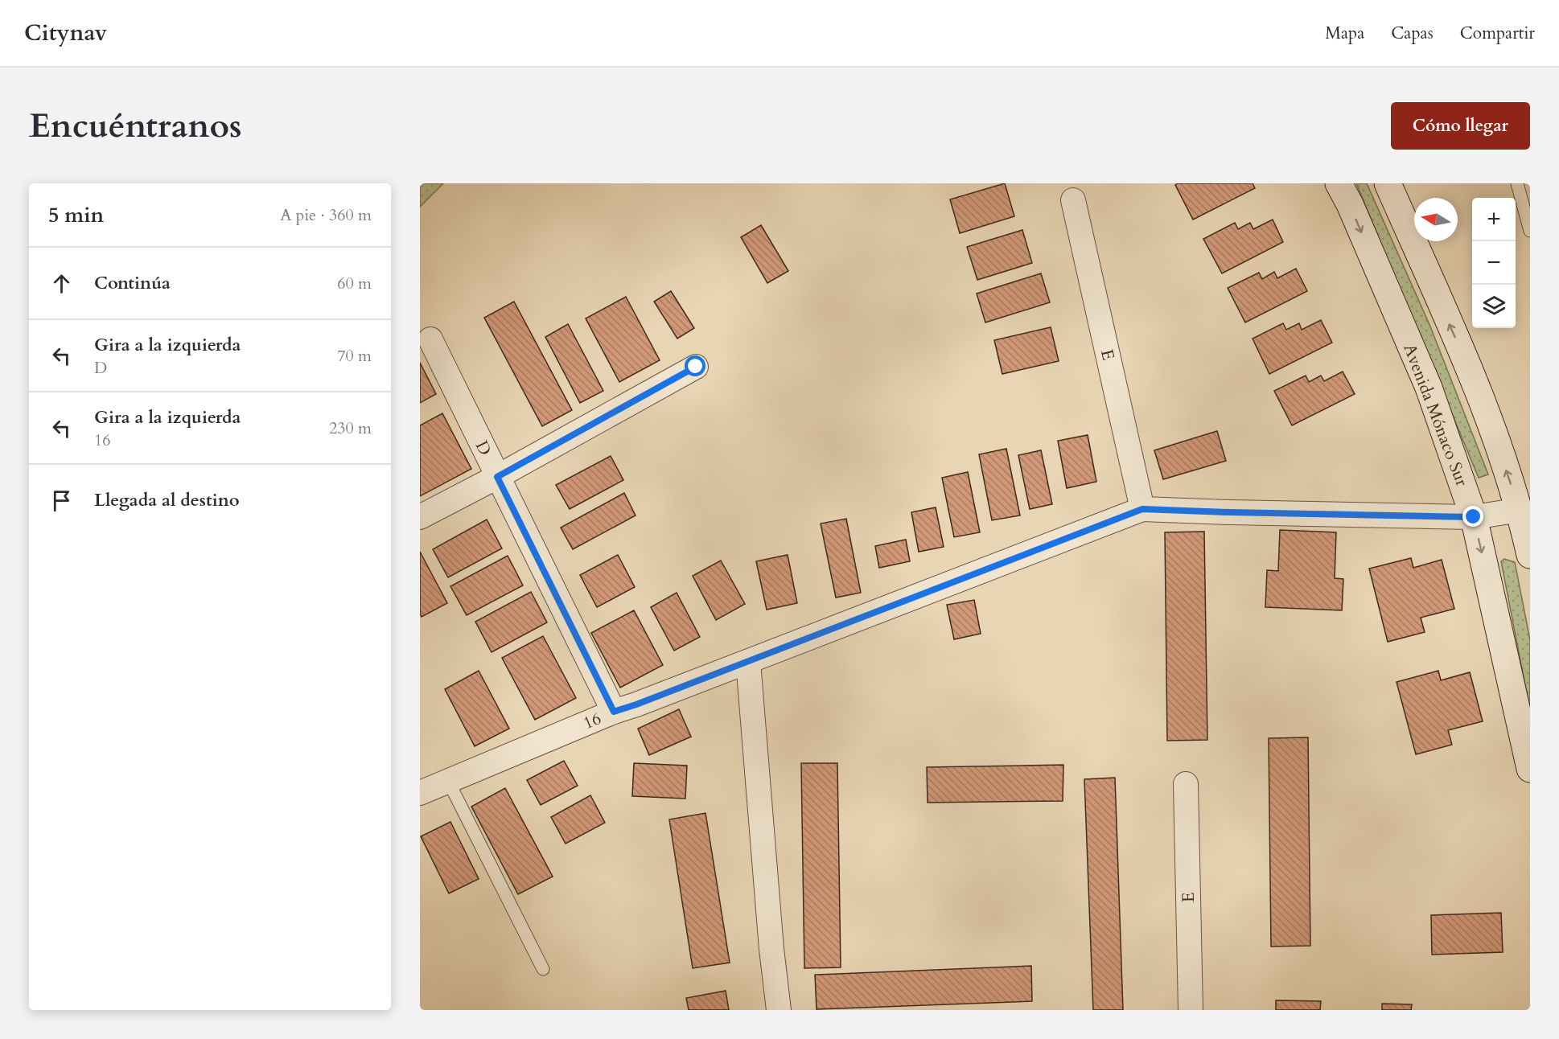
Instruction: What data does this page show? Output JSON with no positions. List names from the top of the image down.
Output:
{
  "streets": {
    "main road": ["Avenida Mónaco Sur"],
    "street": ["E", "D", "16"]
  },
  "crossings": [
    ["E", "16"],
    ["Avenida Mónaco Sur", "16"],
    ["D", "16"]
  ],
  "north": "left",
  "page": {
    "header": "Citynav",
    "nav": ["Mapa", "Capas", "Compartir"],
    "buttons": "Cómo llegar",
    "title": "Encuéntranos",
    "heading": ["5 min", "A pie · 360 m"],
    "map_buttons": ["+", "−"],
    "list": [
      ["Continúa", "60 m"],
      ["Gira a la izquierda", "D", "70 m"],
      ["Gira a la izquierda", "16", "230 m"],
      "Llegada al destino"
    ]
  }
}
